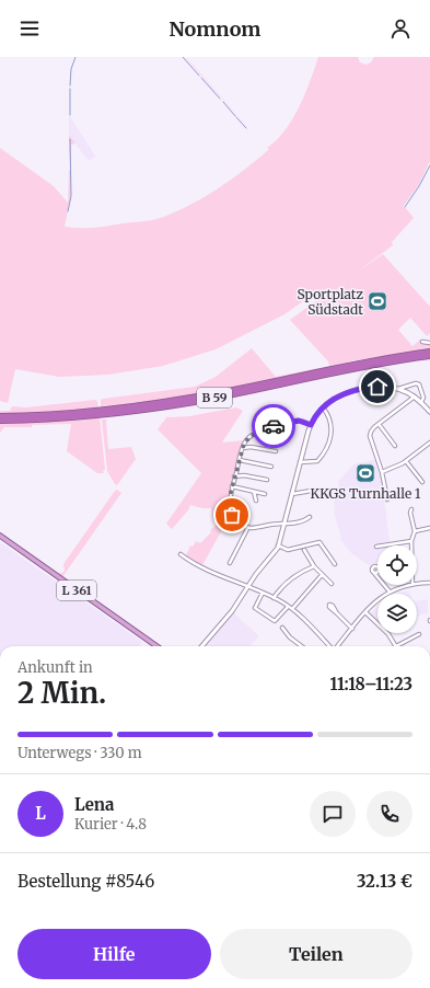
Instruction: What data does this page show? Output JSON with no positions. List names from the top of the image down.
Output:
{
  "streets": {
    "highway": ["B 59"],
    "main road": ["L 361"]
  },
  "places": {
    "sports": ["Sportplatz Südstadt", "KKGS Turnhalle 1"]
  },
  "page": {
    "header": "Nomnom",
    "heading": ["2 Min.", "Ankunft in", "11:18–11:23"],
    "panel": [
      "Lena",
      "Kurier · 4.8",
      "Bestellung #8546",
      "32.13 €"
    ],
    "bar": "Unterwegs · 330 m",
    "round": "L",
    "buttons": ["Hilfe", "Teilen"]
  }
}
